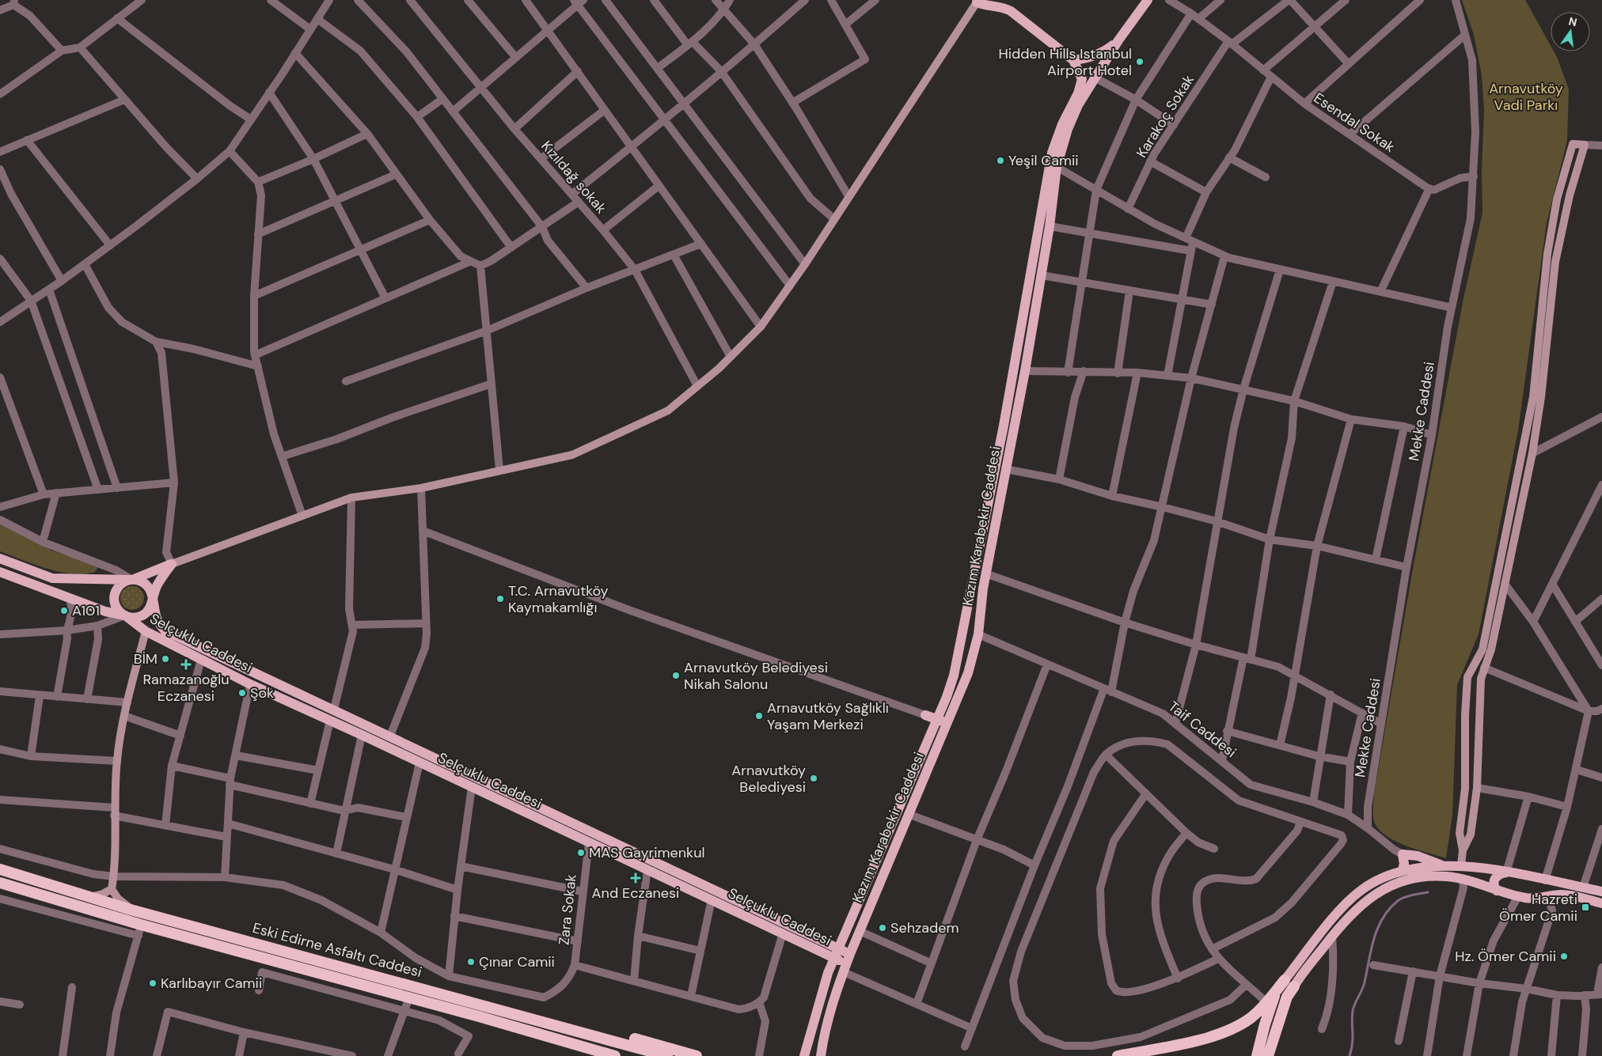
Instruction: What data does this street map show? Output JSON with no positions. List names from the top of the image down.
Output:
{
  "streets": {
    "highway": ["Eski Edirne Asfaltı Caddesi"],
    "main road": ["Kazım Karabekir Caddesi", "Selçuklu Caddesi"],
    "street": [
      "Karakoç Sokak",
      "Esendal Sokak",
      "Kızıldağ sokak",
      "Mekke Caddesi",
      "Taif Caddesi",
      "Zara Sokak"
    ]
  },
  "crossings": [
    ["Karakoç Sokak", "Esendal Sokak"],
    ["Mekke Caddesi", "Taif Caddesi"],
    ["Kazım Karabekir Caddesi", "Selçuklu Caddesi"],
    ["Kazım Karabekir Caddesi", "Taif Caddesi"],
    ["Selçuklu Caddesi", "Zara Sokak"]
  ],
  "parks": ["Arnavutköy Vadi Parkı"],
  "places": {
    "other": [
      "Hidden Hills Istanbul Airport Hotel",
      "Yeşil Camii",
      "T.C. Arnavutköy Kaymakamlığı",
      "A101",
      "BİM",
      "Arnavutköy Belediyesi Nikah Salonu",
      "Şok",
      "Arnavutköy Sağlıklı Yaşam Merkezi",
      "Arnavutköy Belediyesi",
      "MAS Gayrimenkul",
      "Sehzadem",
      "Hz. Ömer Camii",
      "Çınar Camii",
      "Karlıbayır Camii"
    ],
    "health": ["Ramazanoğlu Eczanesi", "And Eczanesi"],
    "transit": ["Hazreti Ömer Camii"]
  },
  "north": "top"
}
